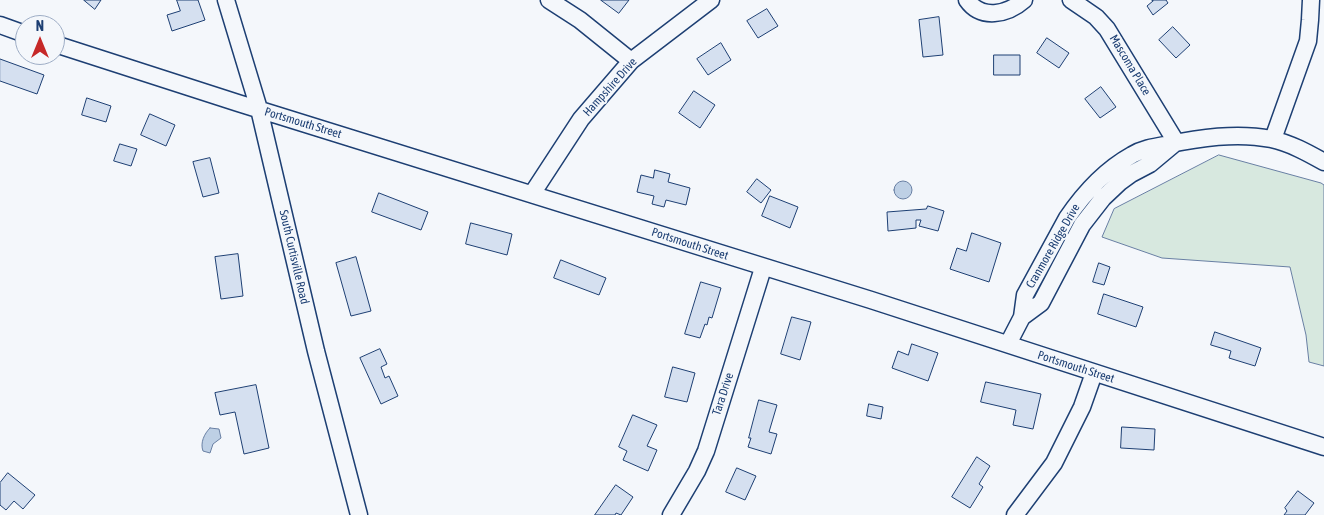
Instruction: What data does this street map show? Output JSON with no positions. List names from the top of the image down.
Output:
{
  "streets": {
    "street": [
      "Mascoma Place",
      "Hampshire Drive",
      "Portsmouth Street",
      "Cranmore Ridge Drive",
      "South Curtisville Road",
      "Tara Drive"
    ]
  },
  "crossings": [
    ["Mascoma Place", "Cranmore Ridge Drive"],
    ["Hampshire Drive", "Portsmouth Street"],
    ["Portsmouth Street", "Cranmore Ridge Drive"],
    ["Portsmouth Street", "South Curtisville Road"],
    ["Portsmouth Street", "Tara Drive"]
  ],
  "north": "top"
}
